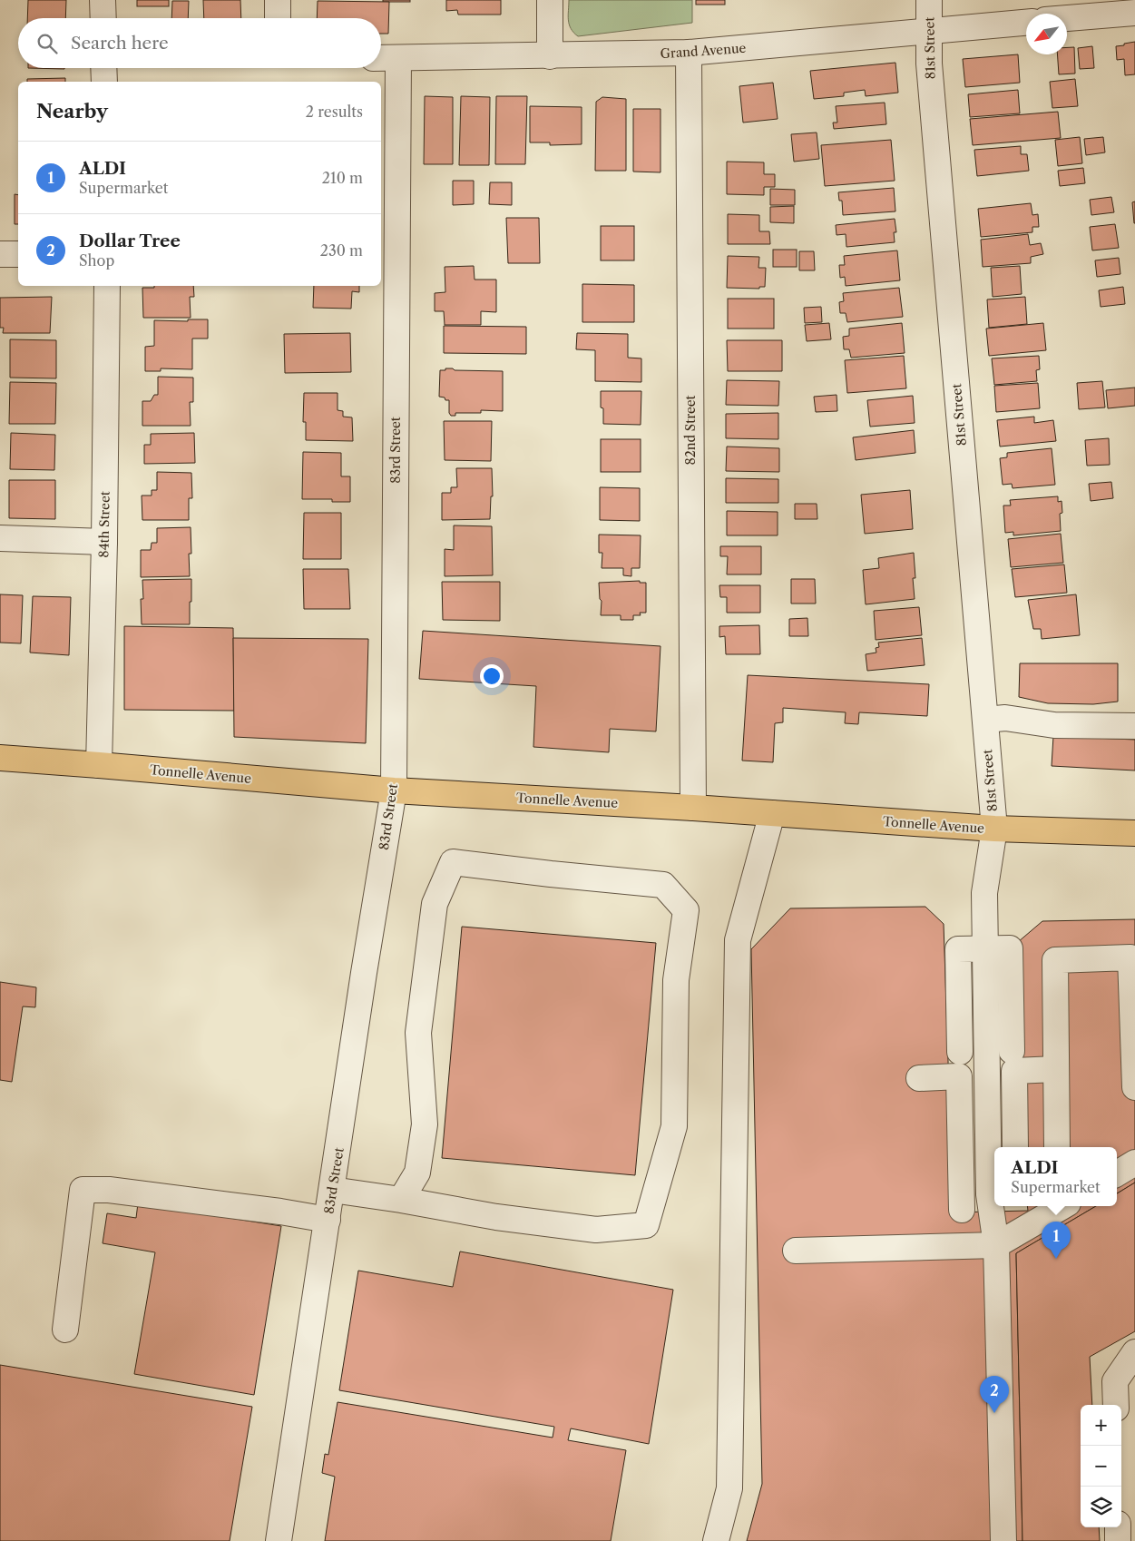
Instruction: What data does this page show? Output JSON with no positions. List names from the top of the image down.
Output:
{
  "streets": {
    "main road": ["Tonnelle Avenue"],
    "street": [
      "81st Street",
      "Grand Avenue",
      "82nd Street",
      "83rd Street",
      "84th Street"
    ]
  },
  "crossings": [
    ["81st Street", "Grand Avenue"],
    ["81st Street", "Tonnelle Avenue"],
    ["Grand Avenue", "82nd Street"],
    ["Grand Avenue", "83rd Street"],
    ["82nd Street", "Tonnelle Avenue"],
    ["83rd Street", "Tonnelle Avenue"],
    ["84th Street", "Tonnelle Avenue"]
  ],
  "north": "bottom left",
  "page": {
    "search": "Search here",
    "heading": ["Nearby", "2 results"],
    "list": [
      {
        "mark": "1",
        "name": "ALDI",
        "note": "Supermarket",
        "value": "210 m"
      },
      {
        "mark": "2",
        "name": "Dollar Tree",
        "note": "Shop",
        "value": "230 m"
      }
    ],
    "popup": ["ALDI", "Supermarket"],
    "pins": ["1", "2"],
    "map_buttons": ["+", "−"]
  }
}
